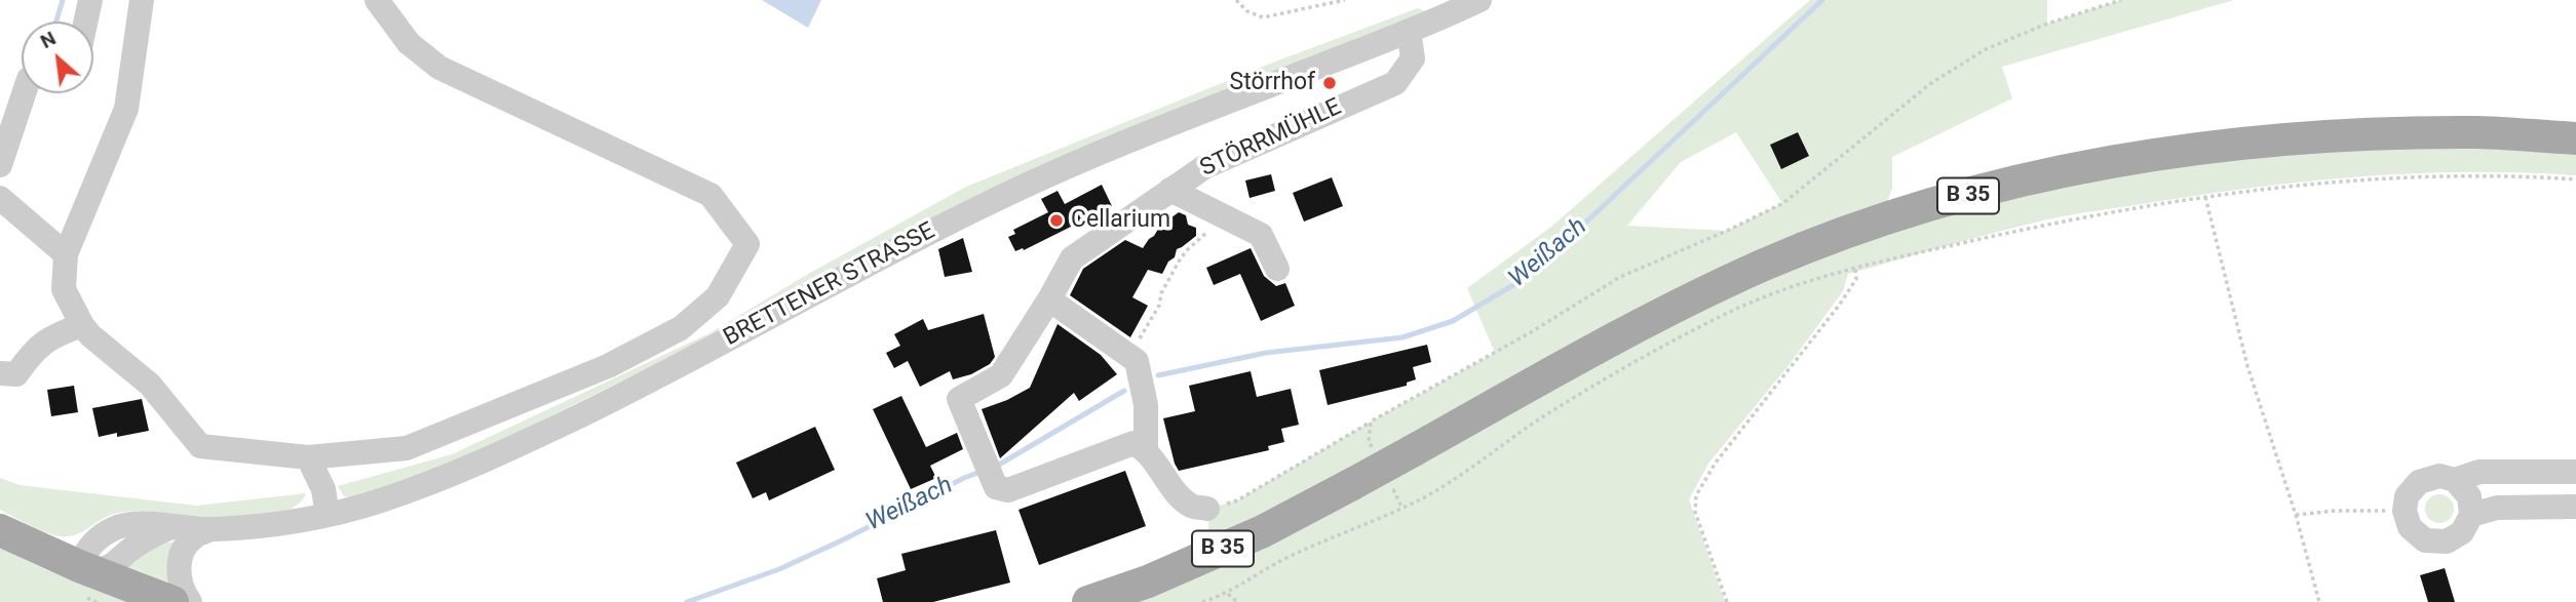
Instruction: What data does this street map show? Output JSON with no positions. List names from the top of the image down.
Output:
{
  "streets": {
    "main road": ["B 35"],
    "street": ["STÖRRMÜHLE", "BRETTENER STRASSE"]
  },
  "crossings": [
    ["STÖRRMÜHLE", "BRETTENER STRASSE"]
  ],
  "water": ["Weißach"],
  "places": ["Störrhof", "Cellarium"],
  "north": "top left"
}
